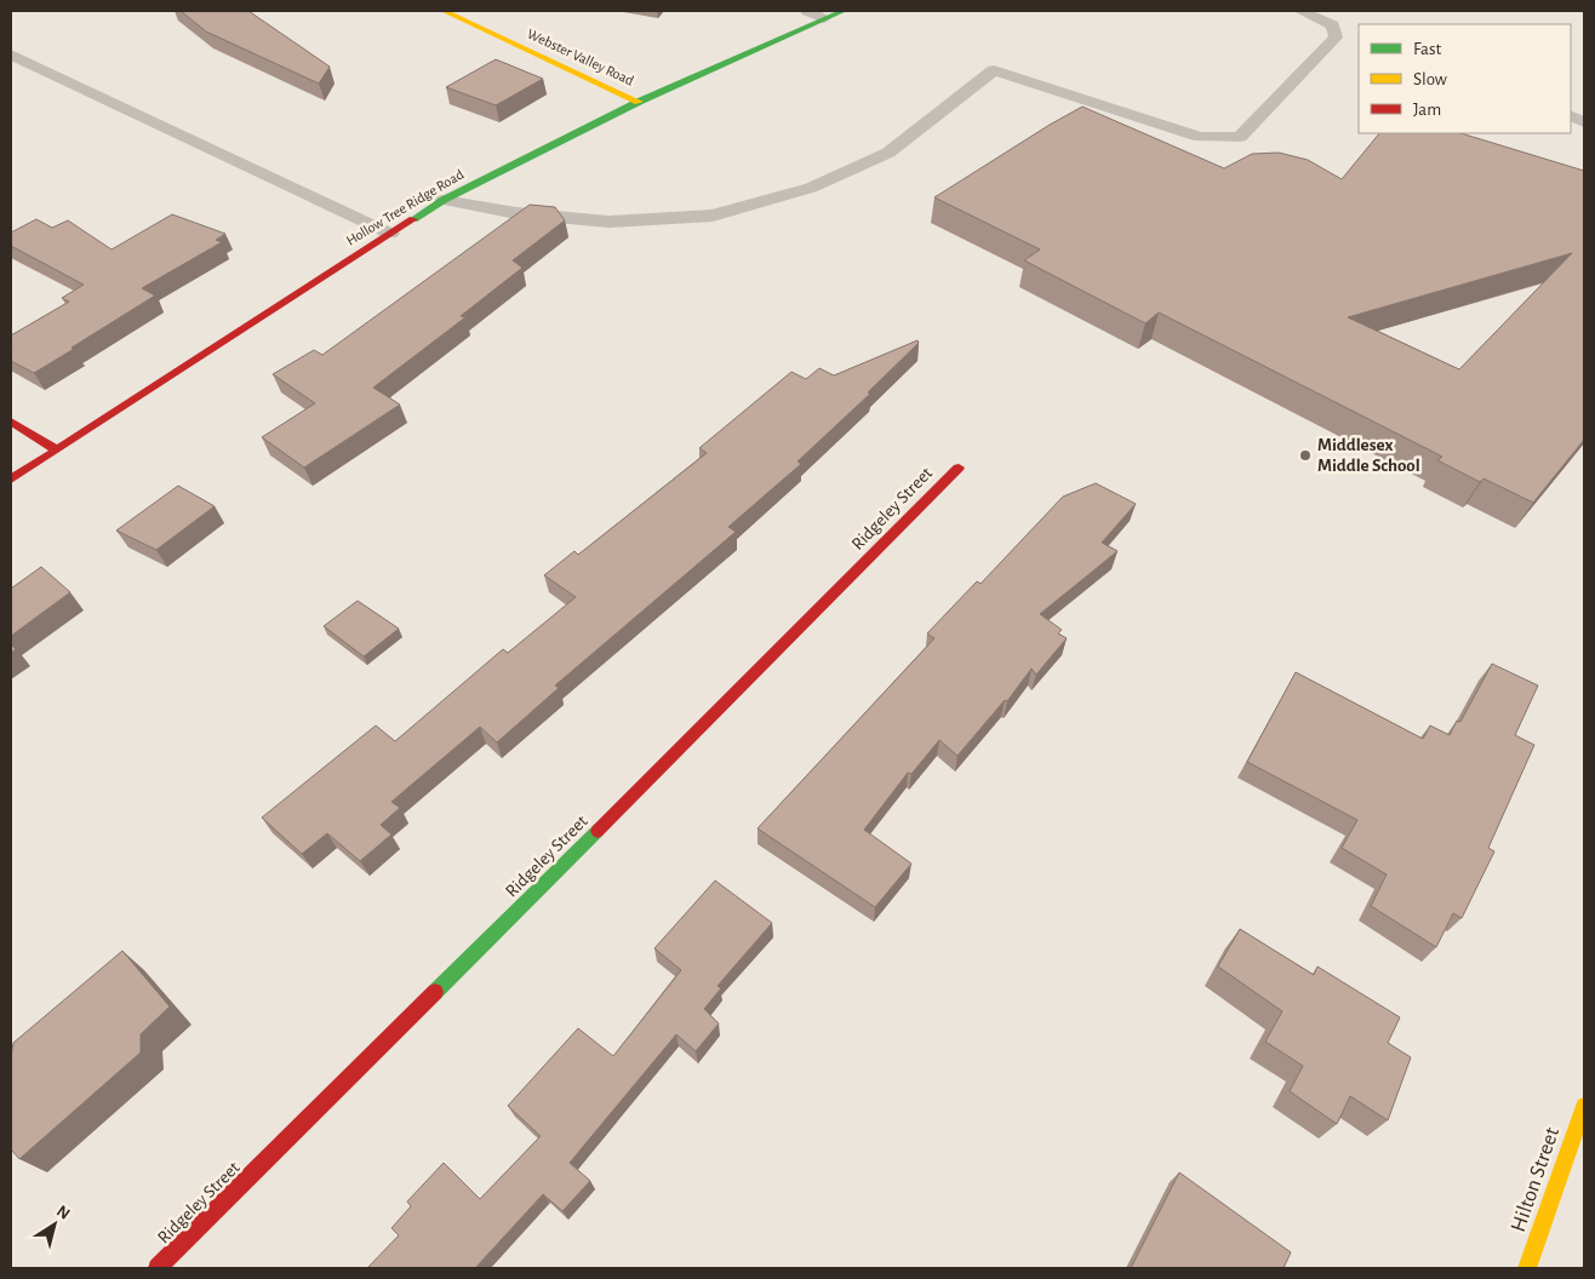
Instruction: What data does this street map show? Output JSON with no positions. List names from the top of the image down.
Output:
{
  "streets": {
    "street": [
      "Webster Valley Road",
      "Hollow Tree Ridge Road",
      "Ridgeley Street",
      "Hilton Street"
    ]
  },
  "crossings": [
    ["Webster Valley Road", "Hollow Tree Ridge Road"]
  ],
  "places": ["Middlesex Middle School"],
  "legend": ["Fast", "Slow", "Jam"],
  "north": "top right"
}
